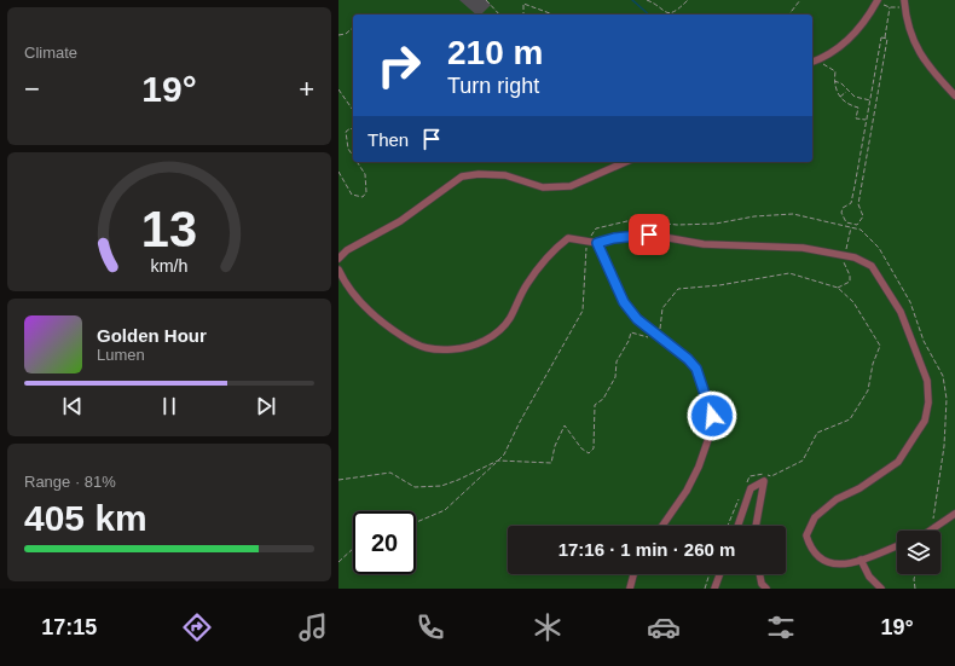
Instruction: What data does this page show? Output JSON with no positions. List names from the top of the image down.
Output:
{
  "page": {
    "tile": [
      "Climate",
      ["Range · 81%", "405 km"]
    ],
    "turn": ["210 m", "Turn right"],
    "heat": ["−", "19°", "+"],
    "then": "Then",
    "song": ["Golden Hour", "Lumen"],
    "limit": "20",
    "trip": "17:16 · 1 min · 260 m",
    "tabs": ["17:15", "19°"],
    "gauge": ["13", "km/h"]
  }
}
